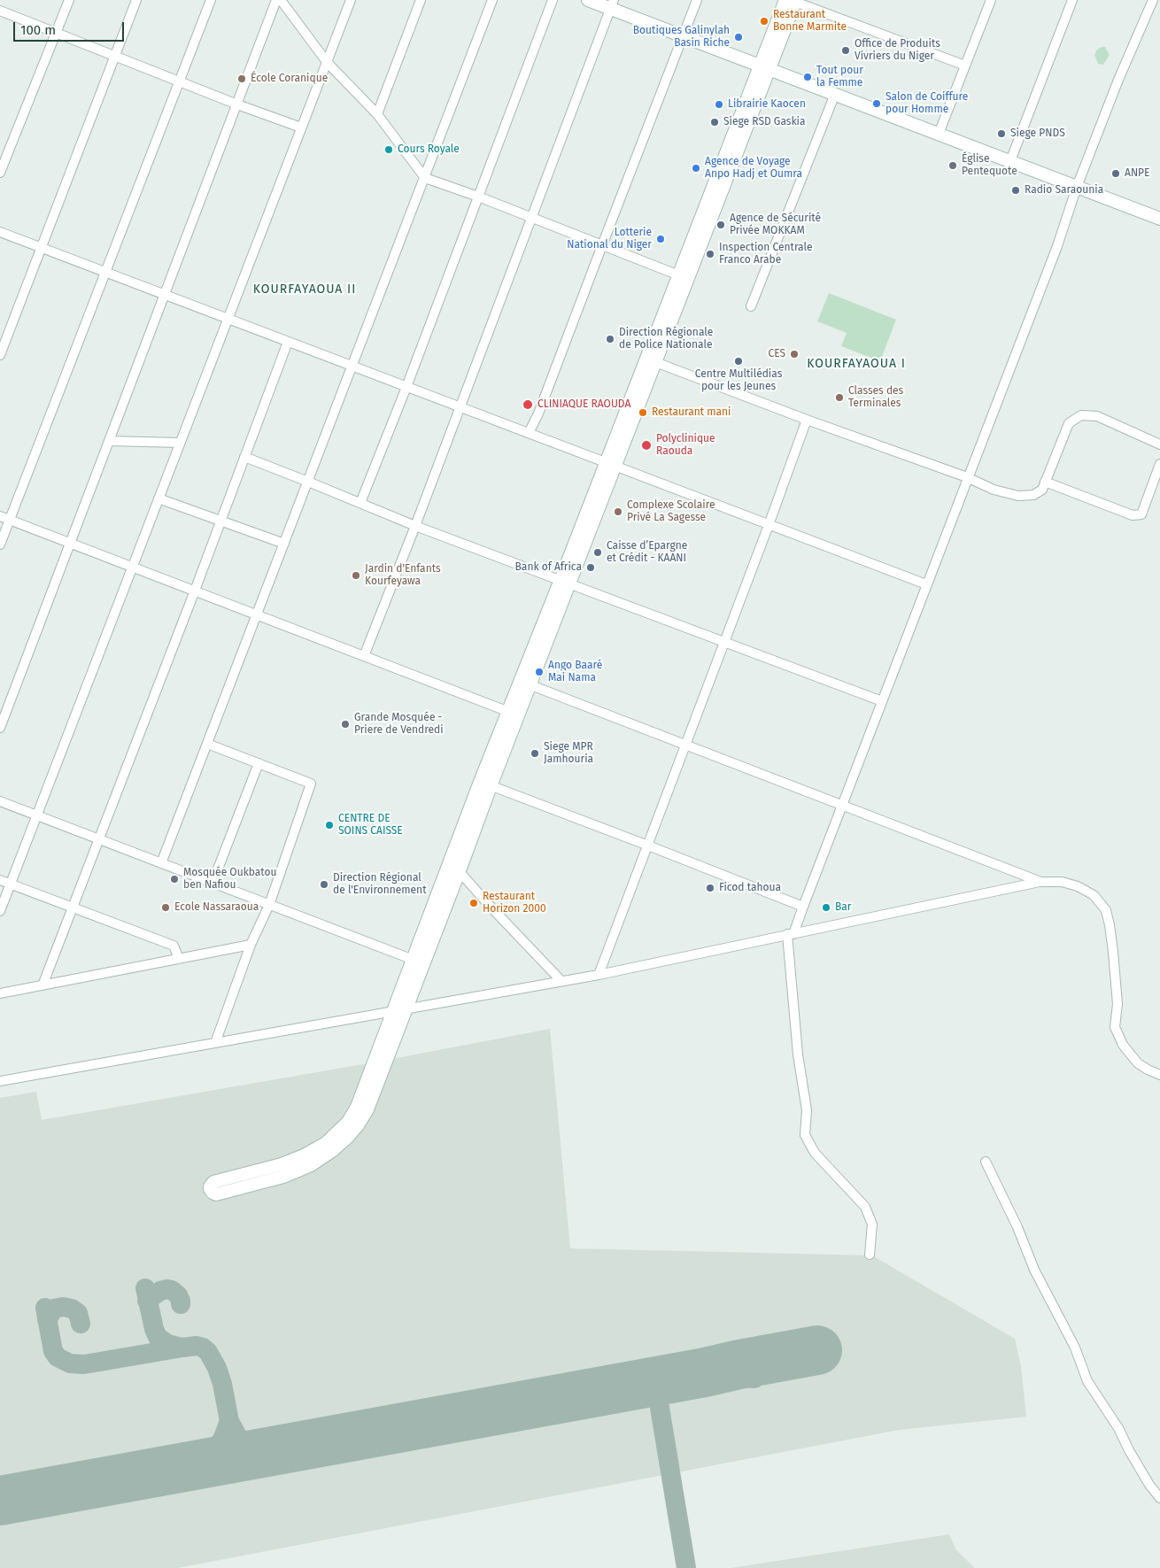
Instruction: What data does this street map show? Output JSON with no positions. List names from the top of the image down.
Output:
{
  "districts": ["KOURFAYAOUA II", "KOURFAYAOUA I"],
  "places": [
    "Restaurant Bonne Marmite",
    "Boutiques Galinylah Basin Riche",
    "Office de Produits Vivriers du Niger",
    "Tout pour la Femme",
    "École Coranique",
    "Salon de Coiffure pour Homme",
    "Librairie Kaocen",
    "Siege RSD Gaskia",
    "Siege PNDS",
    "Cours Royale",
    "Église Pentequote",
    "Agence de Voyage Anpo Hadj et Oumra",
    "ANPE",
    "Radio Saraounia",
    "Agence de Sécurité Privée MOKKAM",
    "Lotterie National du Niger",
    "Inspection Centrale Franco Arabe",
    "Direction Régionale de Police Nationale",
    "CES",
    "Centre Multilédias pour les Jeunes",
    "Classes des Terminales",
    "CLINIAQUE RAOUDA",
    "Restaurant mani",
    "Polyclinique Raouda",
    "Complexe Scolaire Privé La Sagesse",
    "Caisse d’Epargne et Crédit - KAANI",
    "Bank of Africa",
    "Jardin d'Enfants Kourfeyawa",
    "Ango Baaré Mai Nama",
    "Grande Mosquée - Priere de Vendredi",
    "Siege MPR Jamhouria",
    "CENTRE DE SOINS CAISSE",
    "Mosquée Oukbatou ben Nafiou",
    "Direction Régional de l'Environnement",
    "Ficod tahoua",
    "Restaurant Horizon 2000",
    "Ecole Nassaraoua",
    "Bar"
  ],
  "scale_bar": "100 m"
}
